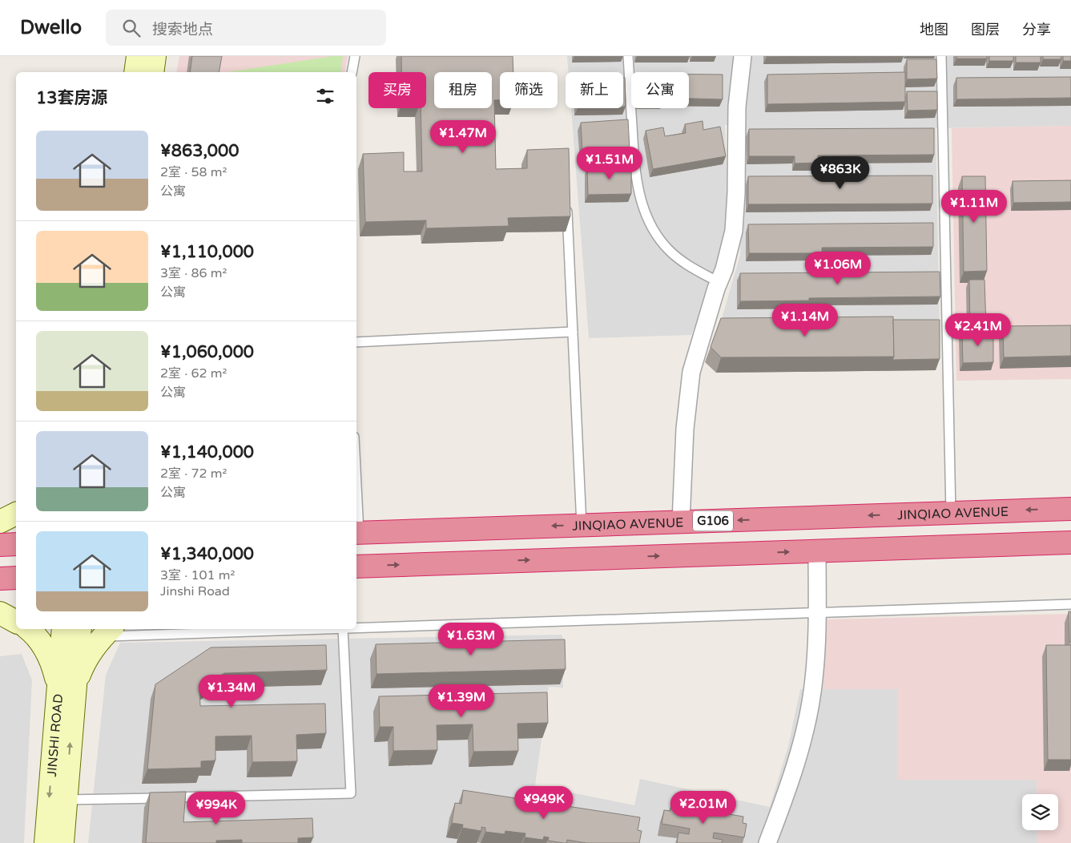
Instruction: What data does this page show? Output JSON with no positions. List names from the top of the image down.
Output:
{
  "streets": {
    "highway": ["JINQIAO AVENUE", "G106"],
    "main road": ["JINSHI ROAD"]
  },
  "page": {
    "header": "Dwello",
    "search": "搜索地点",
    "nav": ["地图", "图层", "分享"],
    "chip": [
      "买房",
      "租房",
      "筛选",
      "新上",
      "公寓"
    ],
    "heading": "13套房源",
    "price": [
      "¥1.47M",
      "¥1.51M",
      "¥863K",
      "¥1.11M",
      "¥1.06M",
      "¥1.14M",
      "¥2.41M",
      "¥1.63M",
      "¥1.34M",
      "¥1.39M",
      "¥949K",
      "¥2.01M",
      "¥994K"
    ],
    "list": [
      {
        "name": "¥863,000",
        "note": "2室 · 58 m² · 公寓"
      },
      {
        "name": "¥1,110,000",
        "note": "3室 · 86 m² · 公寓"
      },
      {
        "name": "¥1,060,000",
        "note": "2室 · 62 m² · 公寓"
      },
      {
        "name": "¥1,140,000",
        "note": "2室 · 72 m² · 公寓"
      },
      {
        "name": "¥1,340,000",
        "note": "3室 · 101 m² · Jinshi Road"
      }
    ]
  }
}
